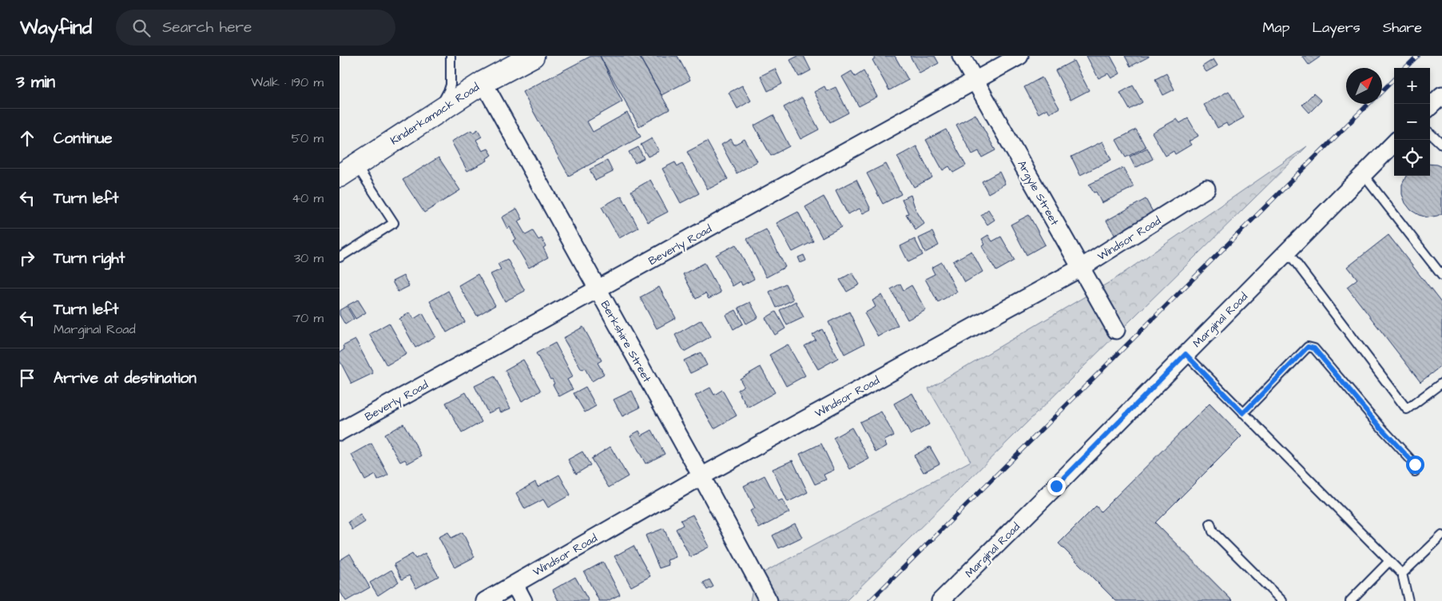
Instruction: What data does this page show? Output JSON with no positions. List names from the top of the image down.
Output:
{
  "streets": {
    "main road": ["Kinderkamack Road"],
    "street": [
      "Argyle Street",
      "Windsor Road",
      "Beverly Road",
      "Marginal Road",
      "Berkshire Street"
    ]
  },
  "crossings": [
    ["Kinderkamack Road", "Berkshire Street"],
    ["Argyle Street", "Windsor Road"],
    ["Argyle Street", "Beverly Road"],
    ["Windsor Road", "Berkshire Street"],
    ["Beverly Road", "Berkshire Street"]
  ],
  "north": "top right",
  "page": {
    "header": "Wayfind",
    "search": "Search here",
    "nav": ["Map", "Layers", "Share"],
    "heading": ["3 min", "Walk · 190 m"],
    "map_buttons": ["+", "−"],
    "list": [
      ["Continue", "50 m"],
      ["Turn left", "40 m"],
      ["Turn right", "30 m"],
      ["Turn left", "Marginal Road", "70 m"],
      "Arrive at destination"
    ]
  }
}
